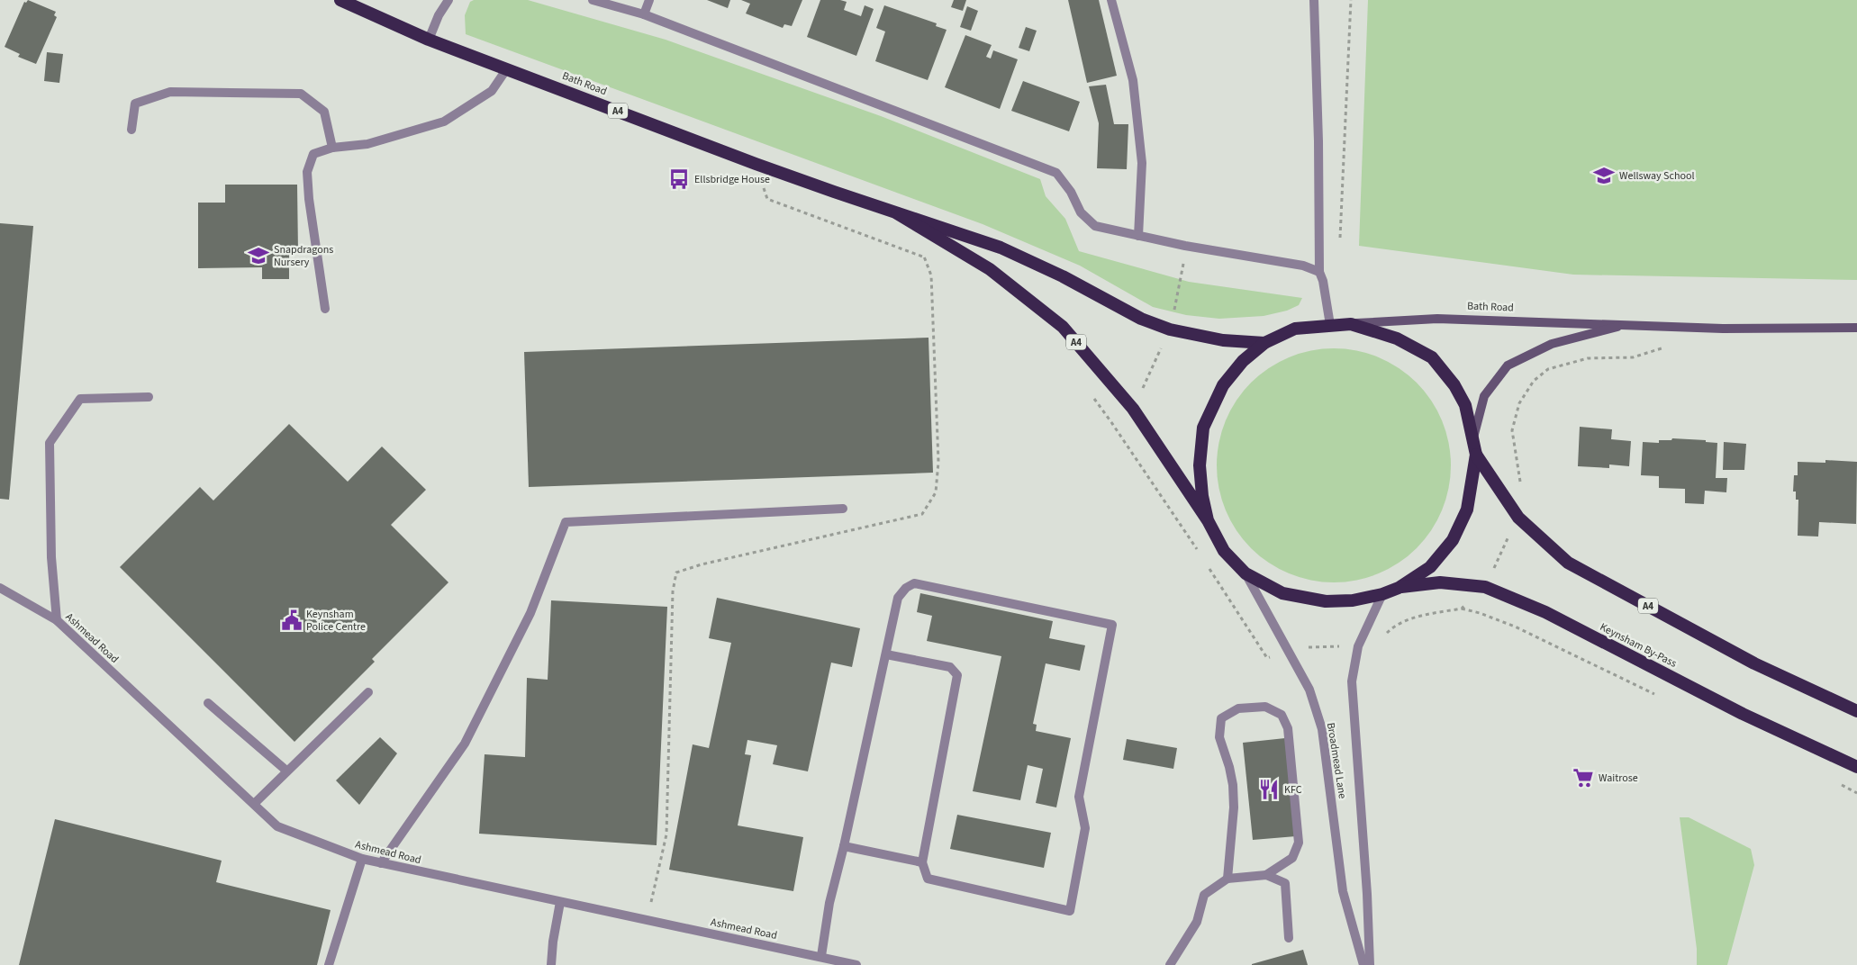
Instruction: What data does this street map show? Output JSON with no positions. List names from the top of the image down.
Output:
{
  "streets": {
    "highway": ["Bath Road", "A4", "Keynsham By-Pass"],
    "street": ["Ashmead Road", "Broadmead Lane"]
  },
  "crossings": [
    ["Bath Road", "A4"],
    ["A4", "Keynsham By-Pass"],
    ["A4", "Broadmead Lane"]
  ],
  "places": {
    "school or university": ["Wellsway School", "Snapdragons Nursery"],
    "bus stop": ["Ellsbridge House"],
    "public building": ["Keynsham Police Centre"],
    "supermarket": ["Waitrose"],
    "restaurant": ["KFC"]
  }
}
